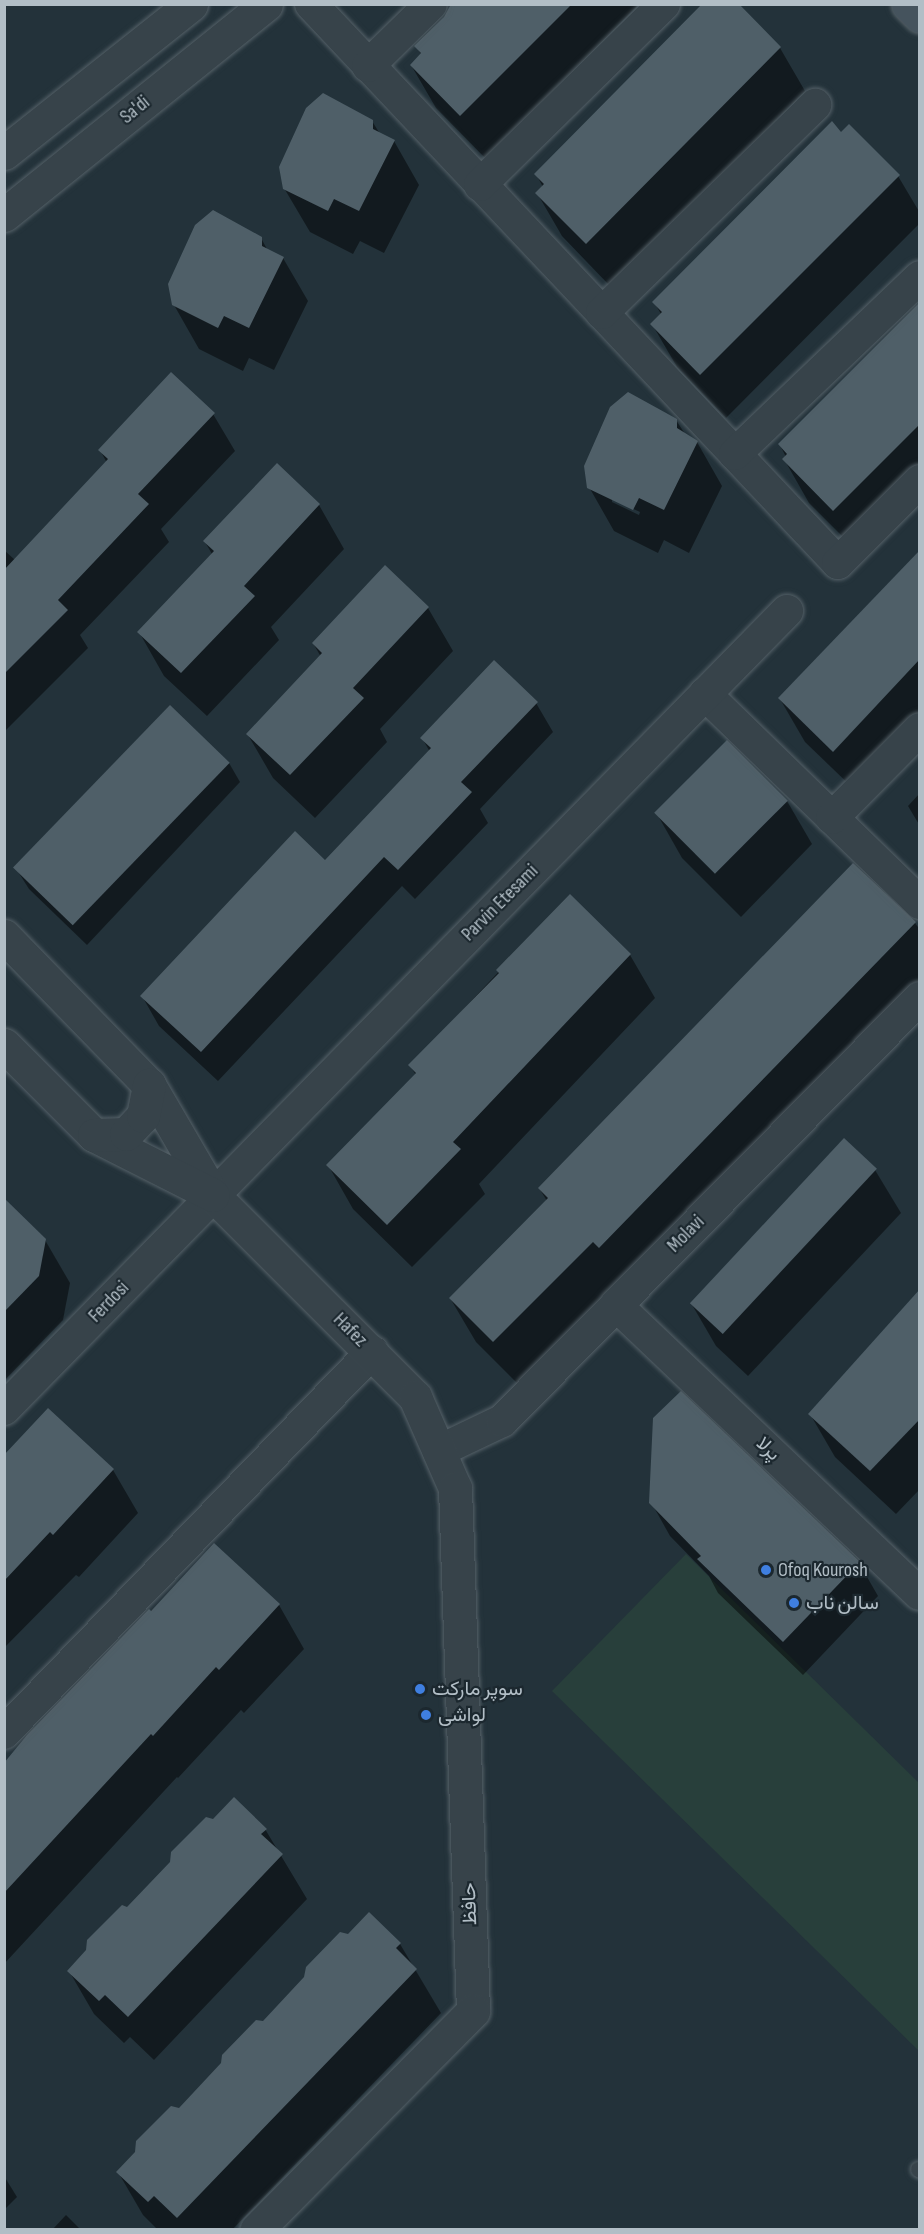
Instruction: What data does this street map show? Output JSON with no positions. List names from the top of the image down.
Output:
{
  "streets": {
    "street": [
      "Sa'di",
      "Parvin Etesami",
      "Molavi",
      "Ferdosi",
      "Hafez",
      "پرلا",
      "حافظ"
    ]
  },
  "crossings": [
    ["Parvin Etesami", "Ferdosi"],
    ["Parvin Etesami", "Hafez"],
    ["Molavi", "Hafez"],
    ["Molavi", "پرلا"],
    ["Molavi", "حافظ"],
    ["Ferdosi", "Hafez"],
    ["Hafez", "حافظ"]
  ],
  "places": [
    "Ofoq Kourosh",
    "سالن ناب",
    "سوپر مارکت",
    "لواشی"
  ]
}
